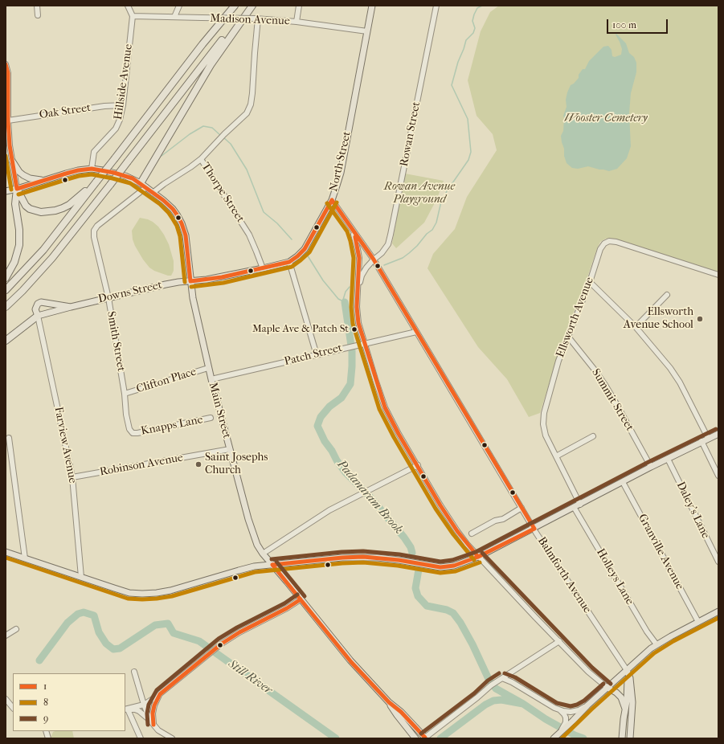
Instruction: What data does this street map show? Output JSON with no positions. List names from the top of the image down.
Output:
{
  "streets": {
    "main road": ["North Street", "Downs Street", "Main Street"],
    "street": [
      "Madison Avenue",
      "Hillside Avenue",
      "Oak Street",
      "Rowan Street",
      "Thorpe Street",
      "Ellsworth Avenue",
      "Smith Street",
      "Patch Street",
      "Clifton Place",
      "Summit Street",
      "Knapps Lane",
      "Farview Avenue",
      "Robinson Avenue",
      "Daley's Lane",
      "Granville Avenue",
      "Balmforth Avenue",
      "Holleys Lane"
    ]
  },
  "crossings": [
    ["Madison Avenue", "Hillside Avenue"],
    ["Madison Avenue", "North Street"],
    ["Madison Avenue", "Thorpe Street"],
    ["Hillside Avenue", "Oak Street"],
    ["Hillside Avenue", "Main Street"],
    ["Rowan Street", "Patch Street"],
    ["Rowan Street", "Balmforth Avenue"],
    ["North Street", "Thorpe Street"],
    ["North Street", "Downs Street"],
    ["North Street", "Main Street"],
    ["North Street", "Balmforth Avenue"],
    ["Downs Street", "Smith Street"],
    ["Downs Street", "Main Street"],
    ["Downs Street", "Farview Avenue"],
    ["Ellsworth Avenue", "Summit Street"],
    ["Smith Street", "Clifton Place"],
    ["Smith Street", "Main Street"],
    ["Smith Street", "Knapps Lane"],
    ["Patch Street", "Main Street"],
    ["Patch Street", "Balmforth Avenue"],
    ["Clifton Place", "Main Street"],
    ["Main Street", "Robinson Avenue"],
    ["Farview Avenue", "Robinson Avenue"]
  ],
  "water": ["Padanaram Brook", "Still River"],
  "parks": ["Wooster Cemetery", "Rowan Avenue Playground"],
  "places": ["Ellsworth Avenue School", "Maple Ave & Patch St", "Saint Josephs Church"],
  "lines": ["transit line 1", "transit line 8", "transit line 9"],
  "legend": ["1", "8", "9"],
  "scale_bar": "100 m"
}
